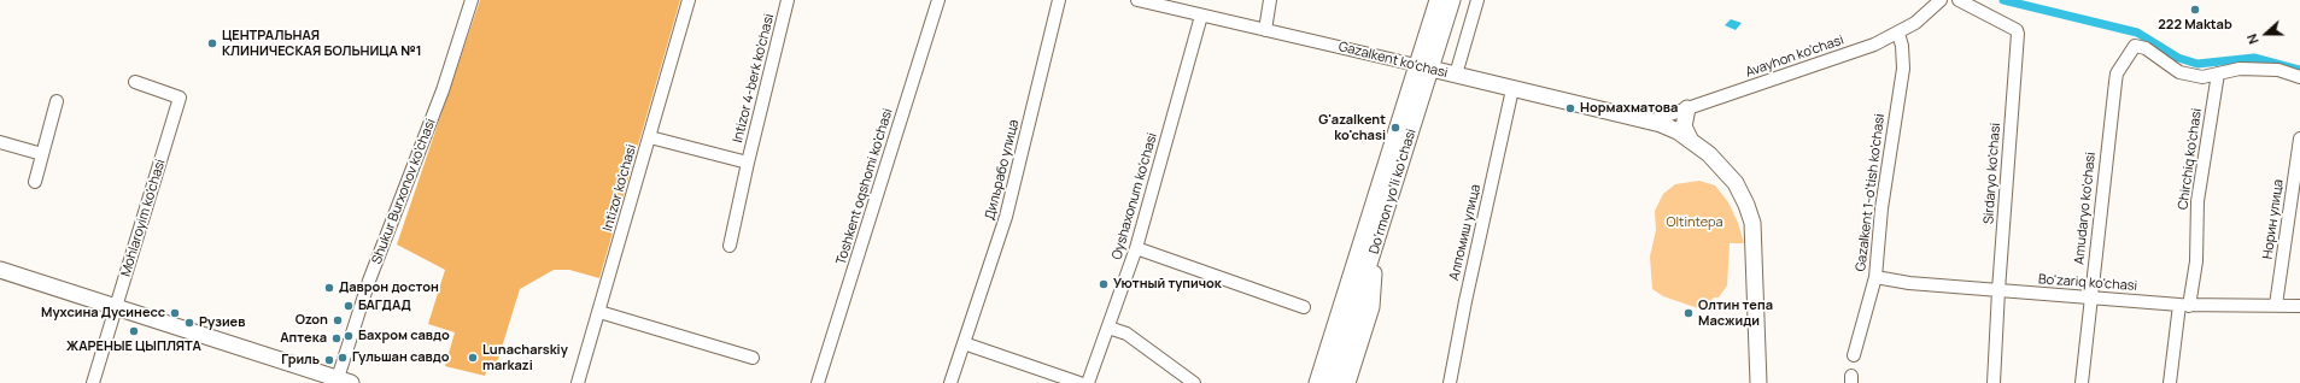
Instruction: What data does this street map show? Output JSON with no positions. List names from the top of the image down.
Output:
{
  "streets": {
    "main road": ["Gazalkent ko'chasi", "Do‘rmon yo‘li ko‘chasi"],
    "street": [
      "Avayhon ko'chasi",
      "Intizor 4-berk ko'chasi",
      "Chirchiq ko'chasi",
      "Дильрабо улица",
      "Sirdaryo ko'chasi",
      "Toshkent oqshomi ko'chasi",
      "Intizor ko'chasi",
      "Shukur Burxonov ko'chasi",
      "Gazalkent 1-o'tish ko'chasi",
      "Oyshaxonum ko'chasi",
      "Amudaryo ko'chasi",
      "Mohlaroyim ko'chasi",
      "Норин улица",
      "Алпомиш улица",
      "Bo'zariq ko'chasi"
    ]
  },
  "crossings": [
    ["Avayhon ko'chasi", "Gazalkent ko'chasi"],
    ["Avayhon ko'chasi", "Gazalkent 1-o'tish ko'chasi"],
    ["Gazalkent ko'chasi", "Do‘rmon yo‘li ko‘chasi"],
    ["Gazalkent ko'chasi", "Oyshaxonum ko'chasi"],
    ["Gazalkent ko'chasi", "Алпомиш улица"],
    ["Intizor 4-berk ko'chasi", "Intizor ko'chasi"],
    ["Chirchiq ko'chasi", "Amudaryo ko'chasi"],
    ["Chirchiq ko'chasi", "Bo'zariq ko'chasi"],
    ["Sirdaryo ko'chasi", "Bo'zariq ko'chasi"],
    ["Gazalkent 1-o'tish ko'chasi", "Bo'zariq ko'chasi"],
    ["Amudaryo ko'chasi", "Bo'zariq ko'chasi"],
    ["Норин улица", "Bo'zariq ko'chasi"]
  ],
  "parks": ["Oltintepa"],
  "places": [
    "222 Maktab",
    "ЦЕНТРАЛЬНАЯ КЛИНИЧЕСКАЯ БОЛЬНИЦА №1",
    "Нормахматова",
    "G'azalkent ko'chasi",
    "Уютный тупичок",
    "Даврон достон",
    "БАГДАД",
    "Мухсина Дусинесс",
    "Олтин тепа Масжиди",
    "Ozon",
    "Рузиев",
    "ЖАРЕНЫЕ ЦЫПЛЯТА",
    "Бахром савдо",
    "Аптека",
    "Гульшан савдо",
    "Lunacharskiy markazi",
    "Гриль"
  ],
  "north": "left"
}
